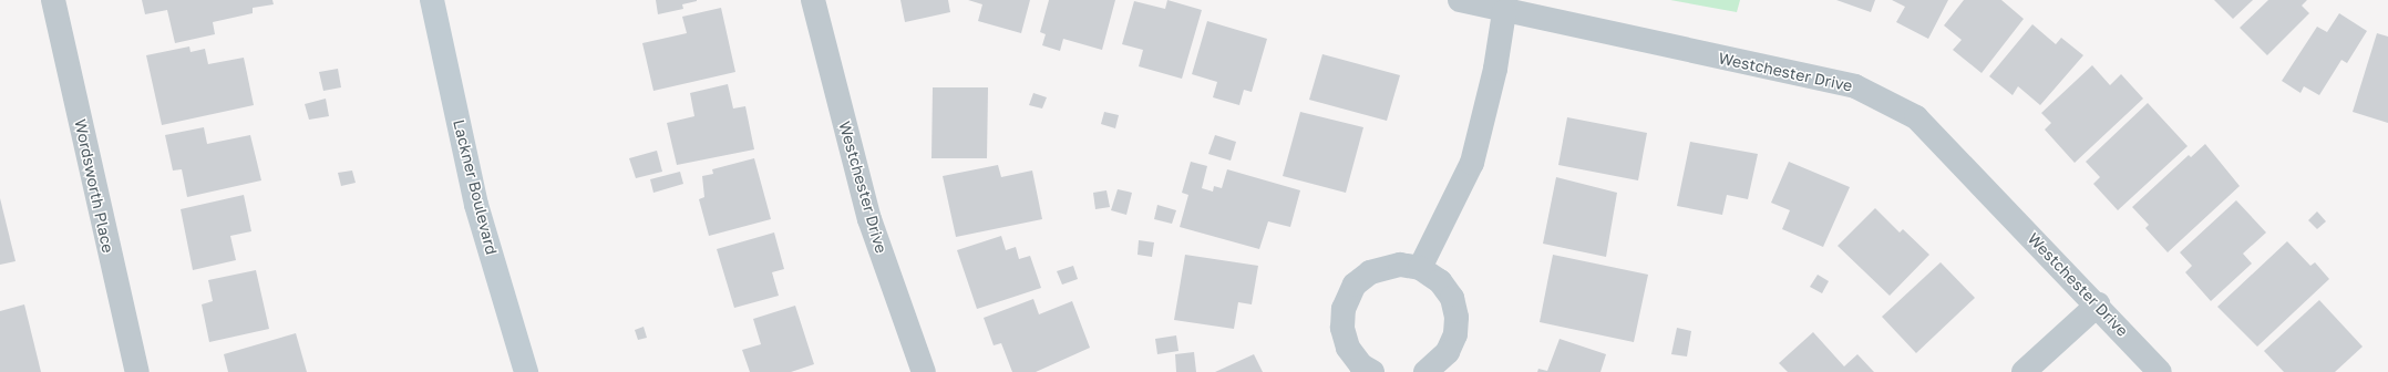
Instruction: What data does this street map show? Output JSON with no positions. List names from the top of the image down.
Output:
{
  "streets": {
    "main road": ["Lackner Boulevard"],
    "street": ["Westchester Drive", "Wordsworth Place"]
  }
}
